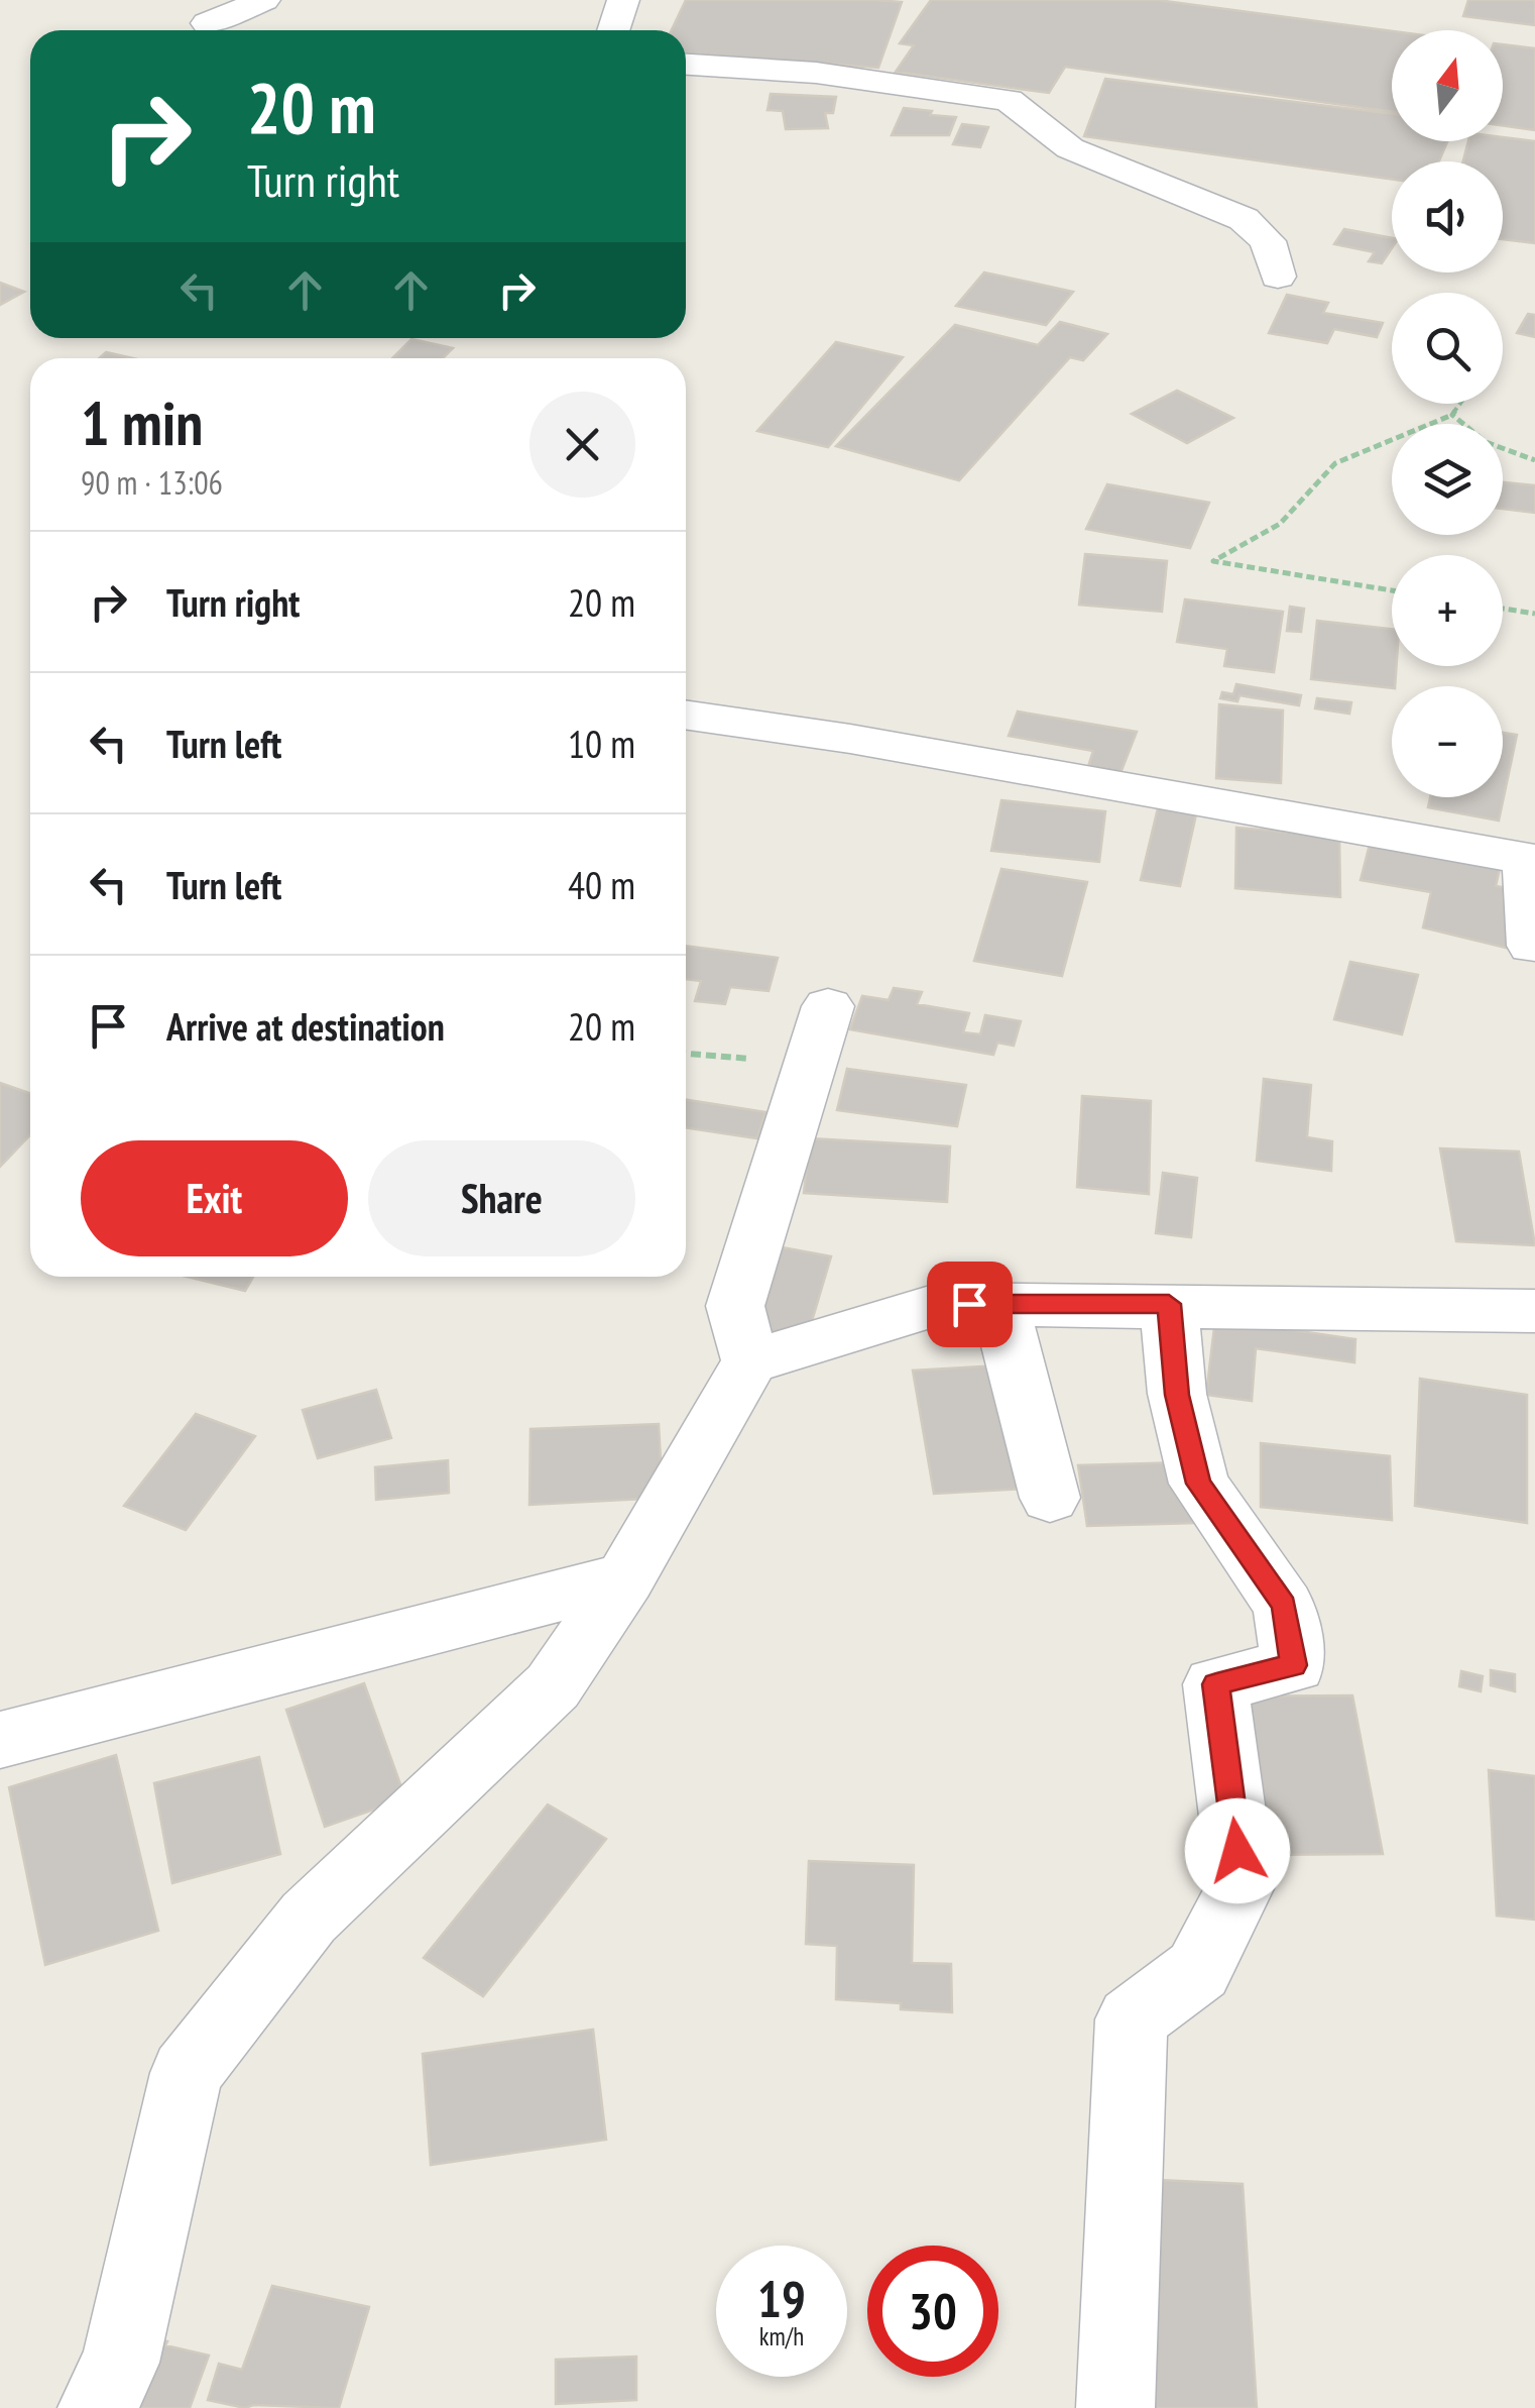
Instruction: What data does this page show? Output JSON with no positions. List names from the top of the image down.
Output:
{
  "north": "top",
  "page": {
    "map_buttons": ["+", "−"],
    "turn": ["20 m", "Turn right"],
    "heading": ["1 min", "90 m · 13:06"],
    "list": [
      {
        "name": "Turn right",
        "value": "20 m"
      },
      {
        "name": "Turn left",
        "value": "10 m"
      },
      {
        "name": "Turn left",
        "value": "40 m"
      },
      {
        "name": "Arrive at destination",
        "value": "20 m"
      }
    ],
    "buttons": ["Exit", "Share"],
    "speed": "19 km/h",
    "limit": "30"
  }
}
